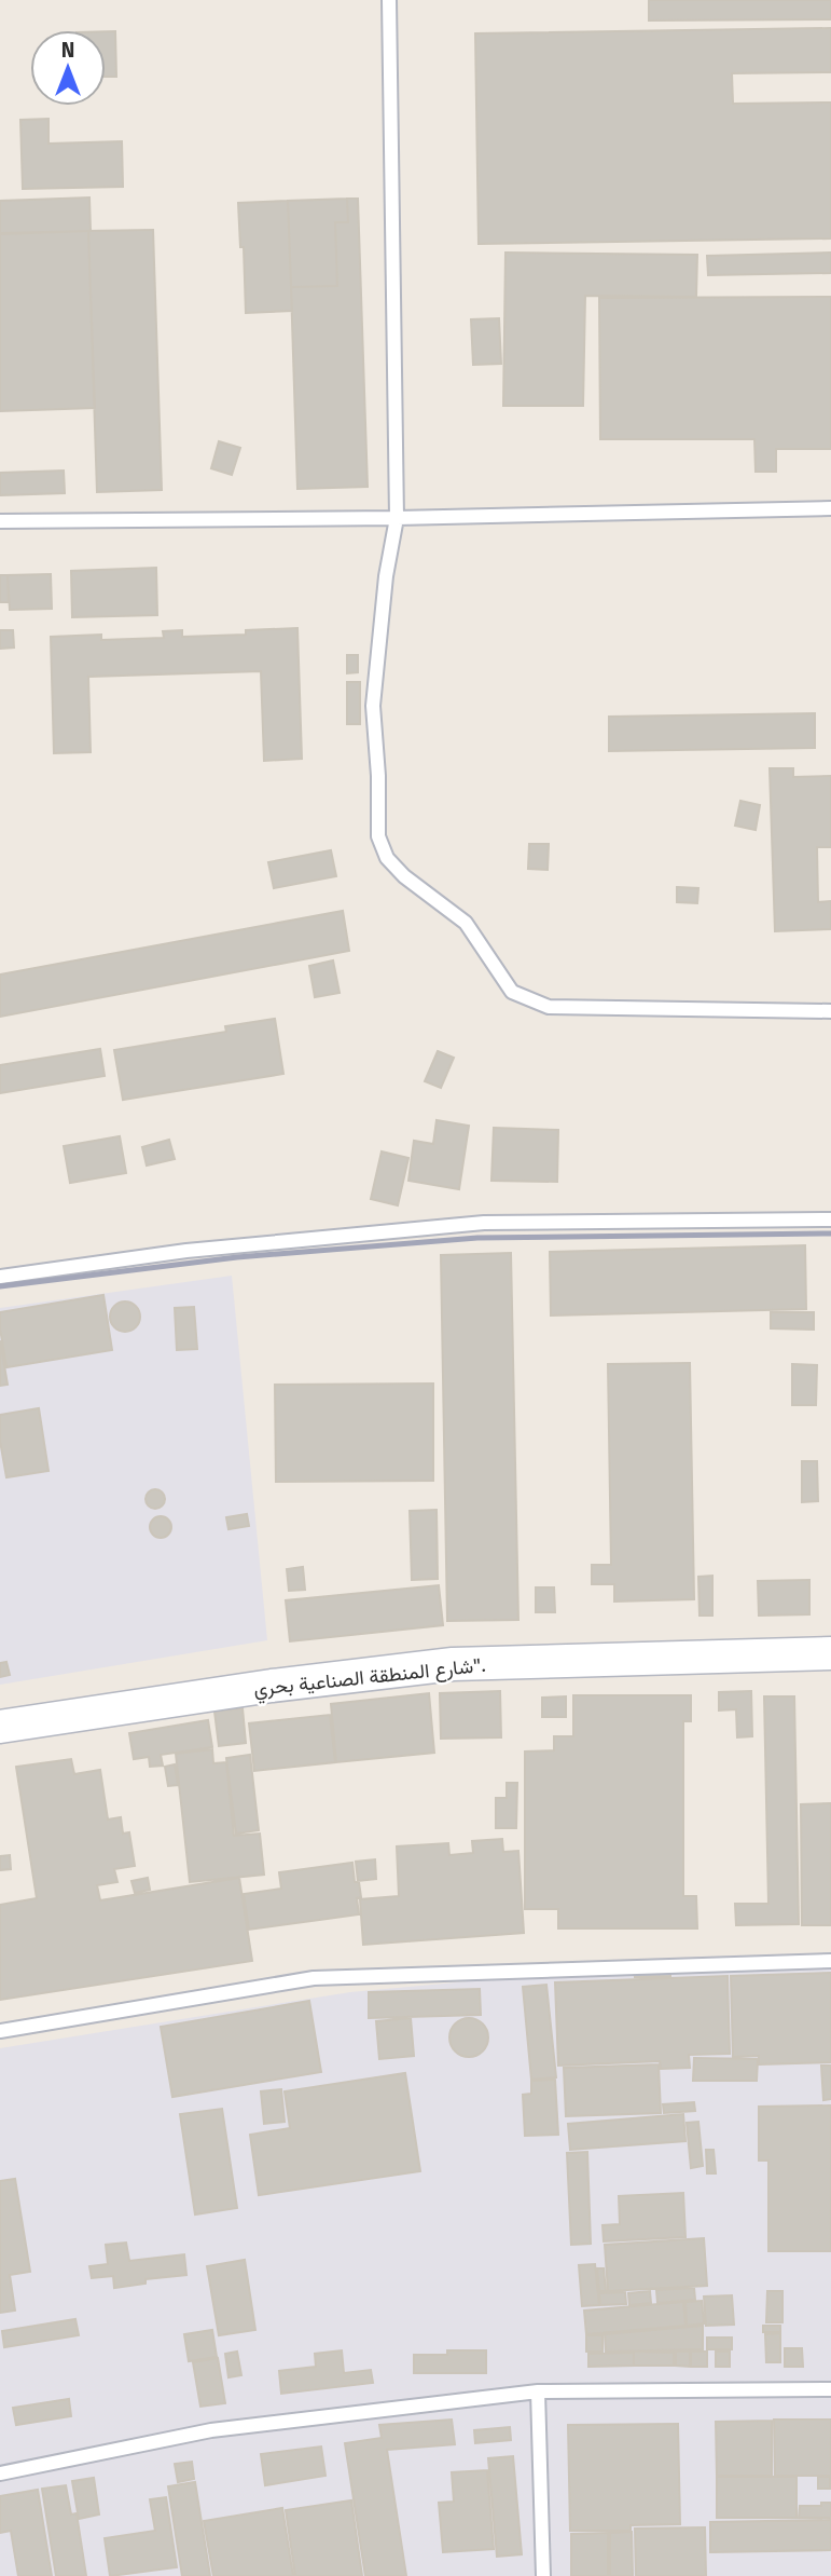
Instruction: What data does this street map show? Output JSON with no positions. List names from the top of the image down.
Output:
{
  "streets": {
    "street": ["شارع المنطقة الصناعية بحري\"."]
  },
  "north": "top"
}
